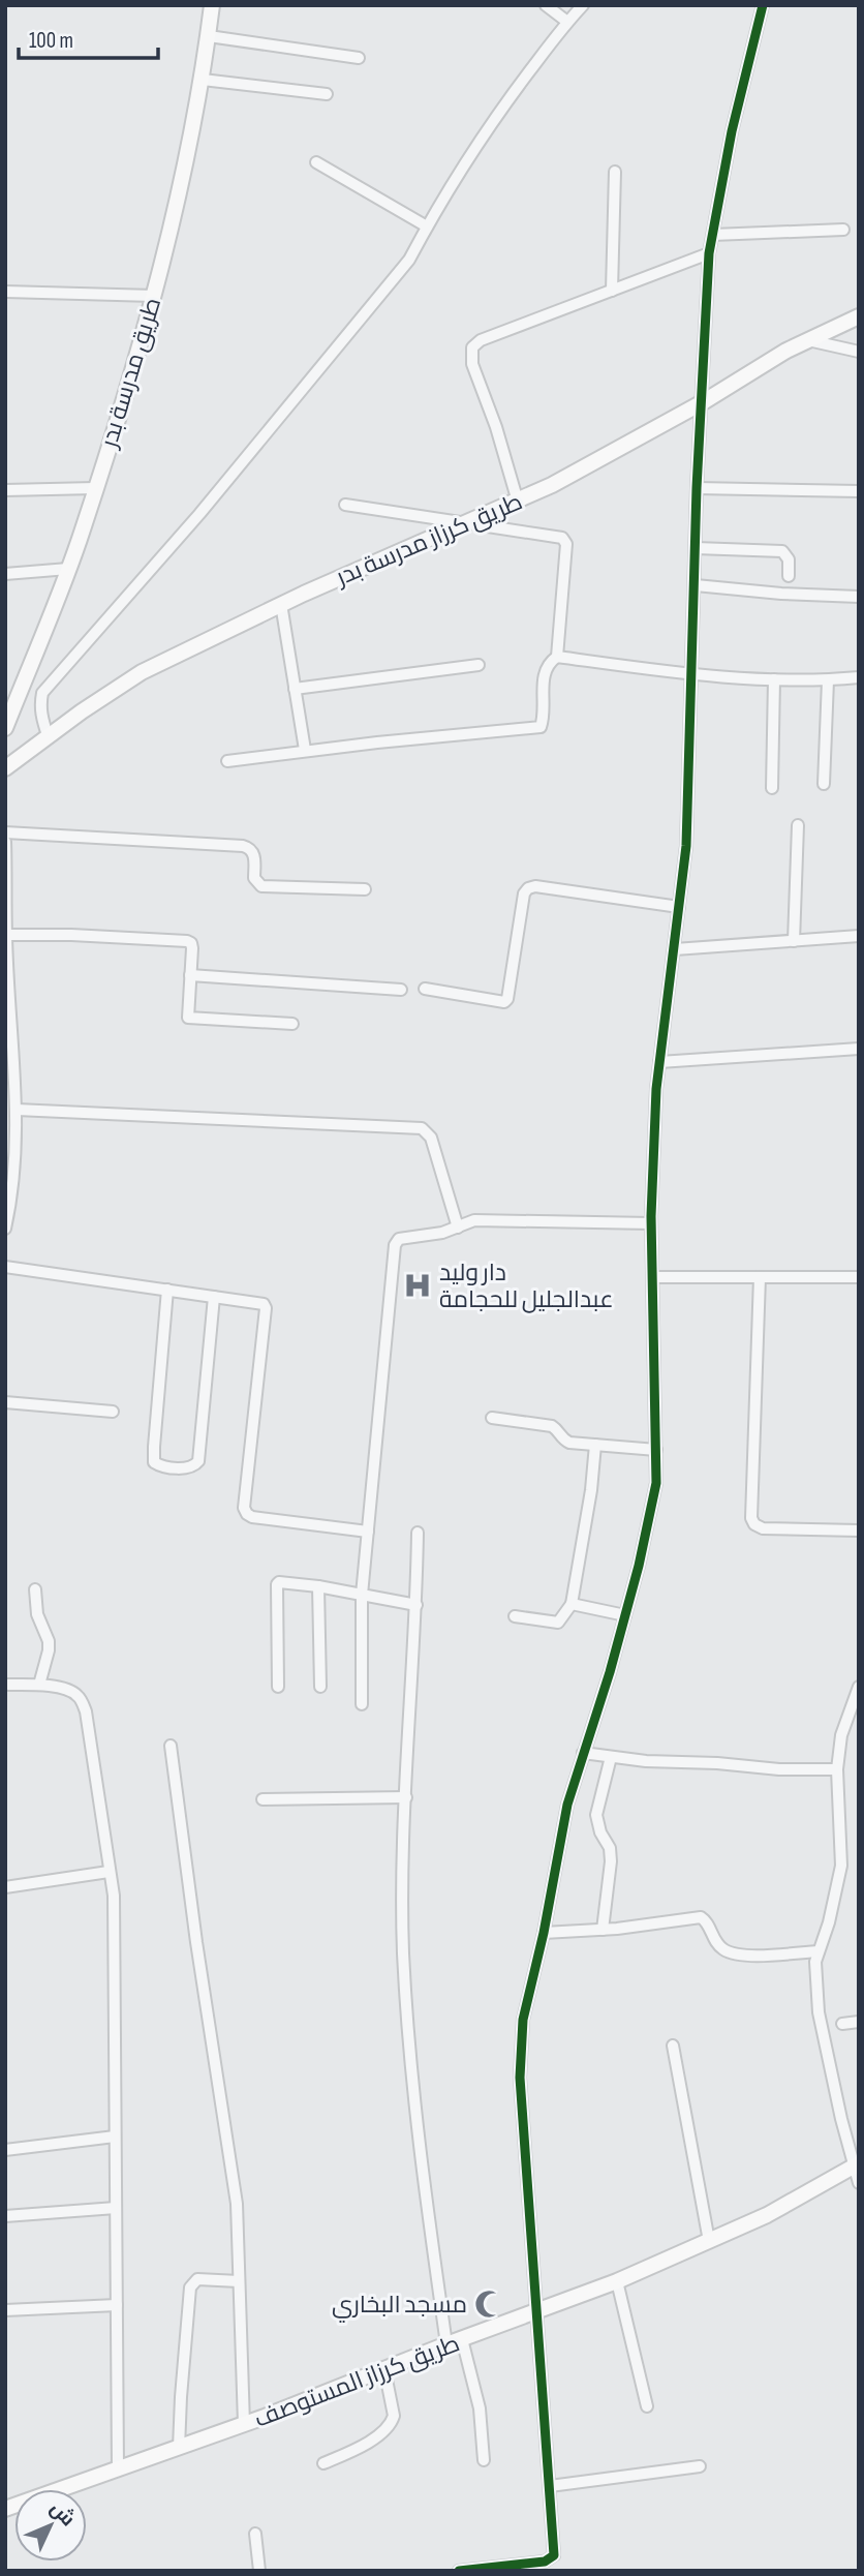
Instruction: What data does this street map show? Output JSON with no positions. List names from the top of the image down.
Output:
{
  "streets": {
    "street": ["طريق مدرسة بدر", "طريق كرزاز مدرسة بدر", "طريق كرزاز المستوصف"]
  },
  "places": {
    "hospital": ["دار وليد عبدالجليل للحجامة"],
    "mosque": ["مسجد البخاري"]
  },
  "scale_bar": "100 m",
  "north": "top right"
}
